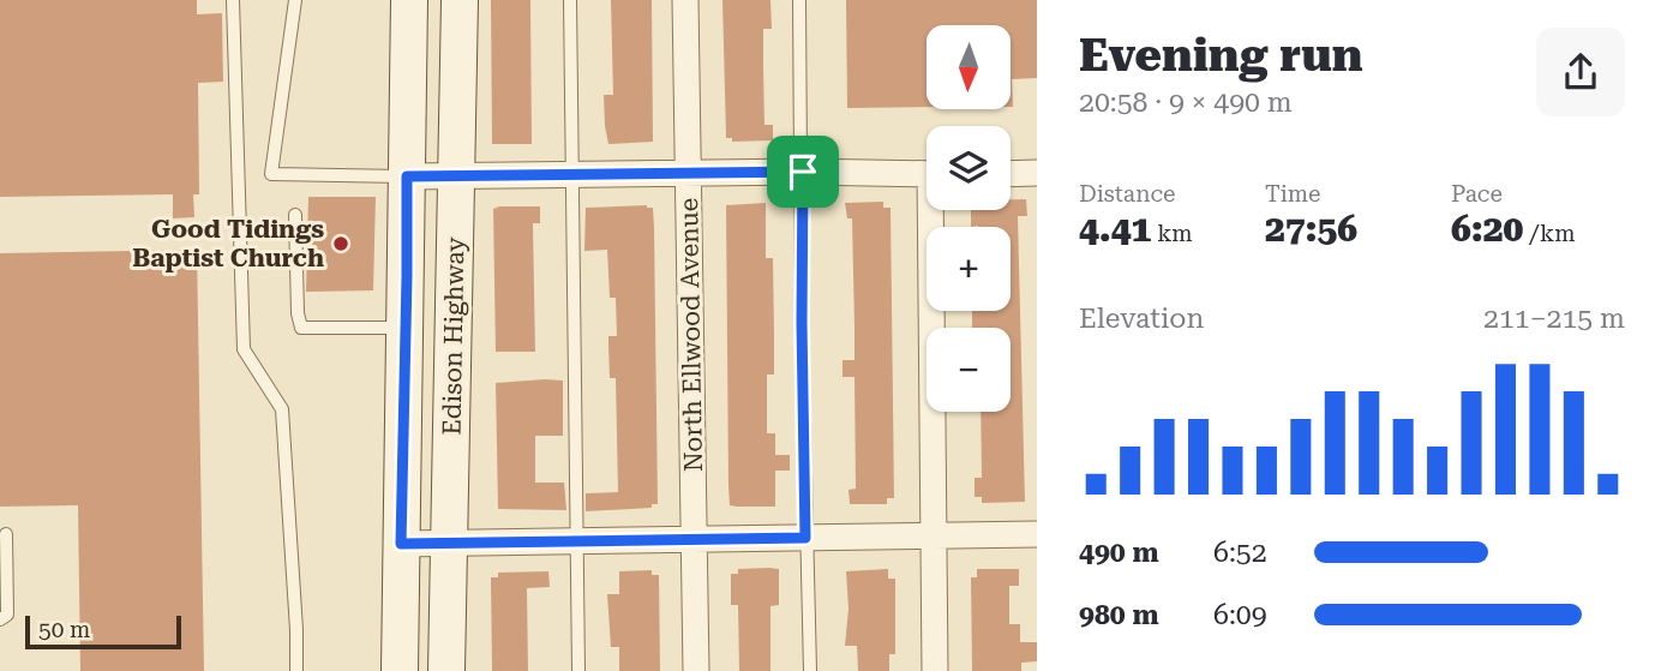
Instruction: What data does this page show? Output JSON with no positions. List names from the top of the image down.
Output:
{
  "streets": {
    "main road": ["Edison Highway"],
    "street": ["North Ellwood Avenue"]
  },
  "places": ["Good Tidings Baptist Church"],
  "scale_bar": "50 m",
  "north": "bottom",
  "page": {
    "heading": ["Evening run", "20:58 · 9 × 490 m"],
    "map_buttons": ["+", "−"],
    "stats": [
      ["Distance", "4.41 km"],
      ["Time", "27:56"],
      ["Pace", "6:20 /km"]
    ],
    "chart": ["Elevation", "211–215 m"],
    "list": [
      {
        "name": "490 m",
        "note": "6:52"
      },
      {
        "name": "980 m",
        "note": "6:09"
      }
    ],
    "scale": "50 m"
  }
}
